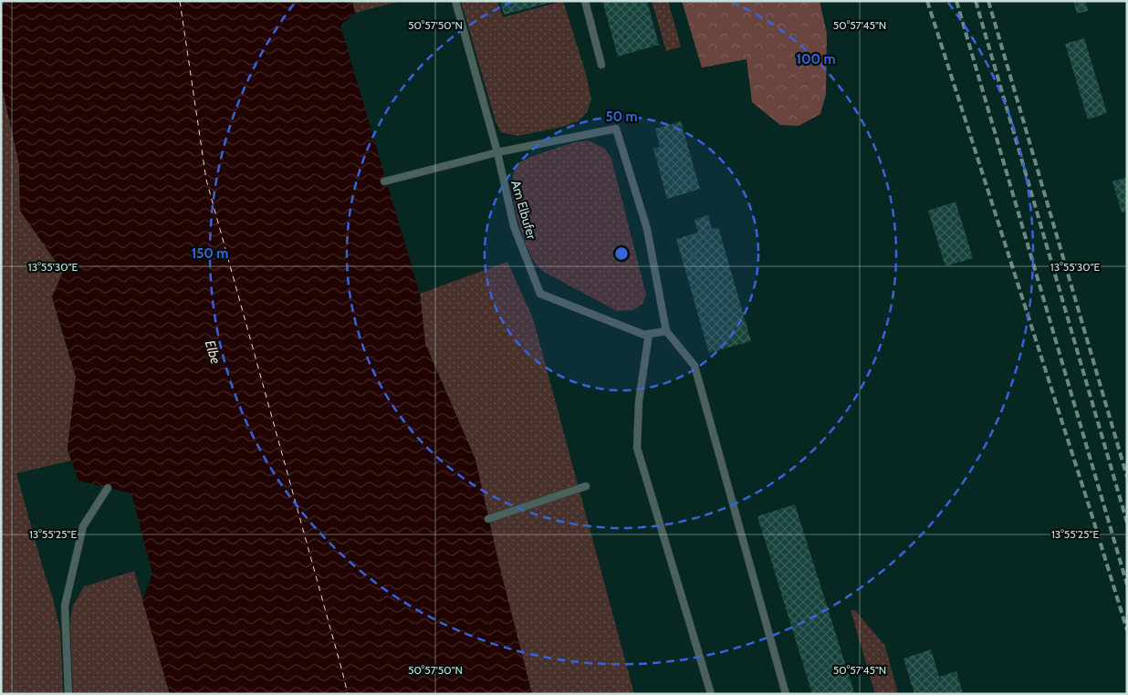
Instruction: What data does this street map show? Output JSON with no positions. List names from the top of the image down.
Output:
{
  "streets": {
    "lane": ["Am Elbufer"]
  },
  "water": ["Elbe"],
  "coordinates": [
    "50°57'50\"N",
    "50°57'45\"N",
    "13°55'30\"E",
    "13°55'25\"E"
  ],
  "rings": ["100 m", "50 m", "150 m"]
}
